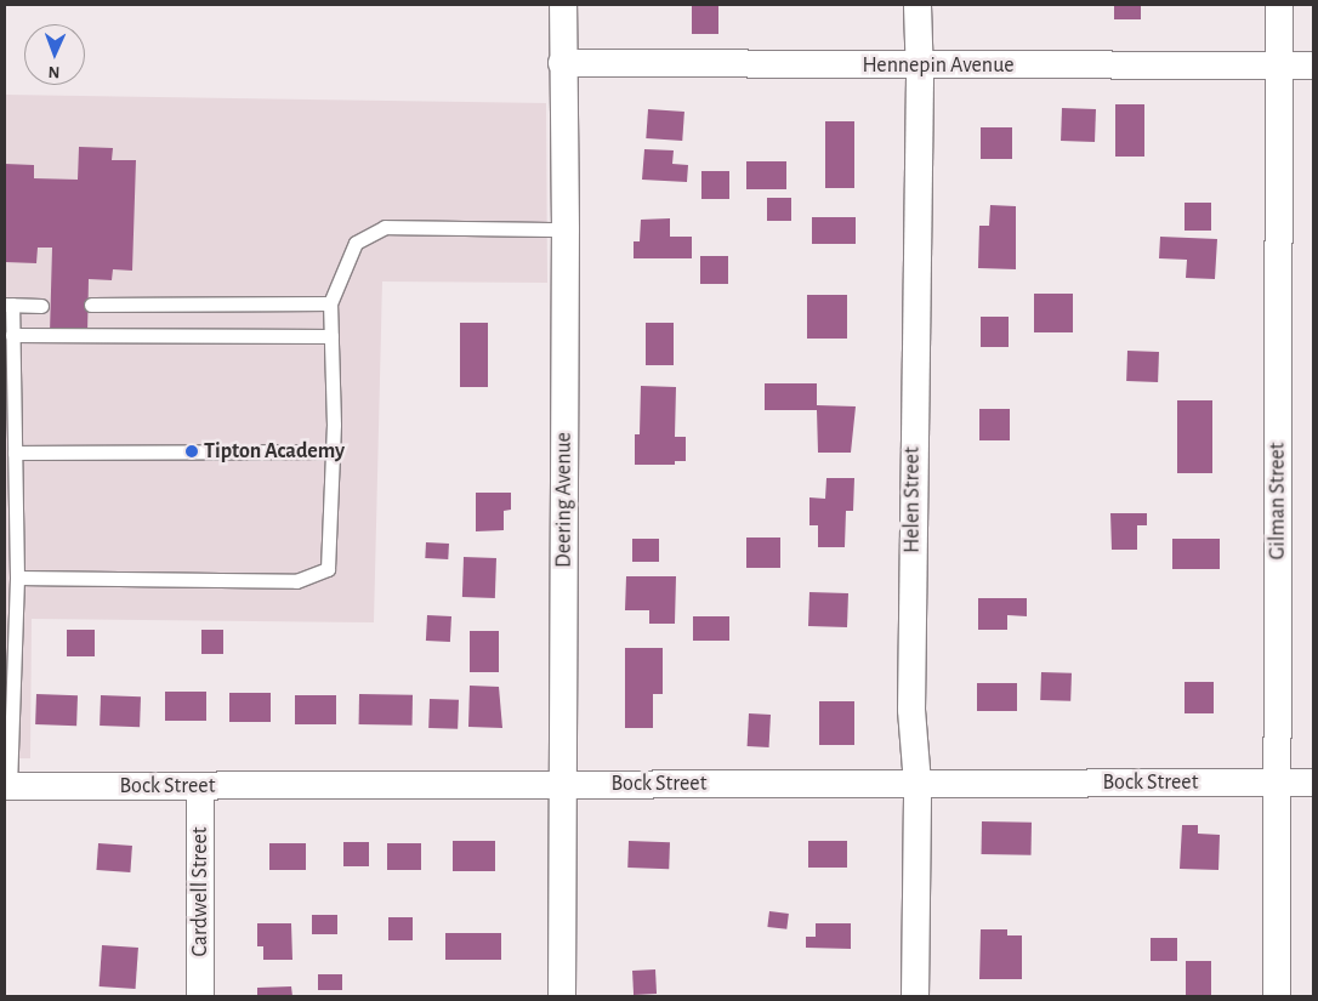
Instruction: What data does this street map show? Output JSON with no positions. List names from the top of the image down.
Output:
{
  "streets": {
    "street": [
      "Hennepin Avenue",
      "Deering Avenue",
      "Helen Street",
      "Gilman Street",
      "Bock Street",
      "Cardwell Street"
    ]
  },
  "crossings": [
    ["Hennepin Avenue", "Deering Avenue"],
    ["Hennepin Avenue", "Helen Street"],
    ["Hennepin Avenue", "Gilman Street"],
    ["Deering Avenue", "Bock Street"],
    ["Helen Street", "Bock Street"],
    ["Gilman Street", "Bock Street"],
    ["Bock Street", "Cardwell Street"]
  ],
  "places": ["Tipton Academy"],
  "north": "bottom"
}
